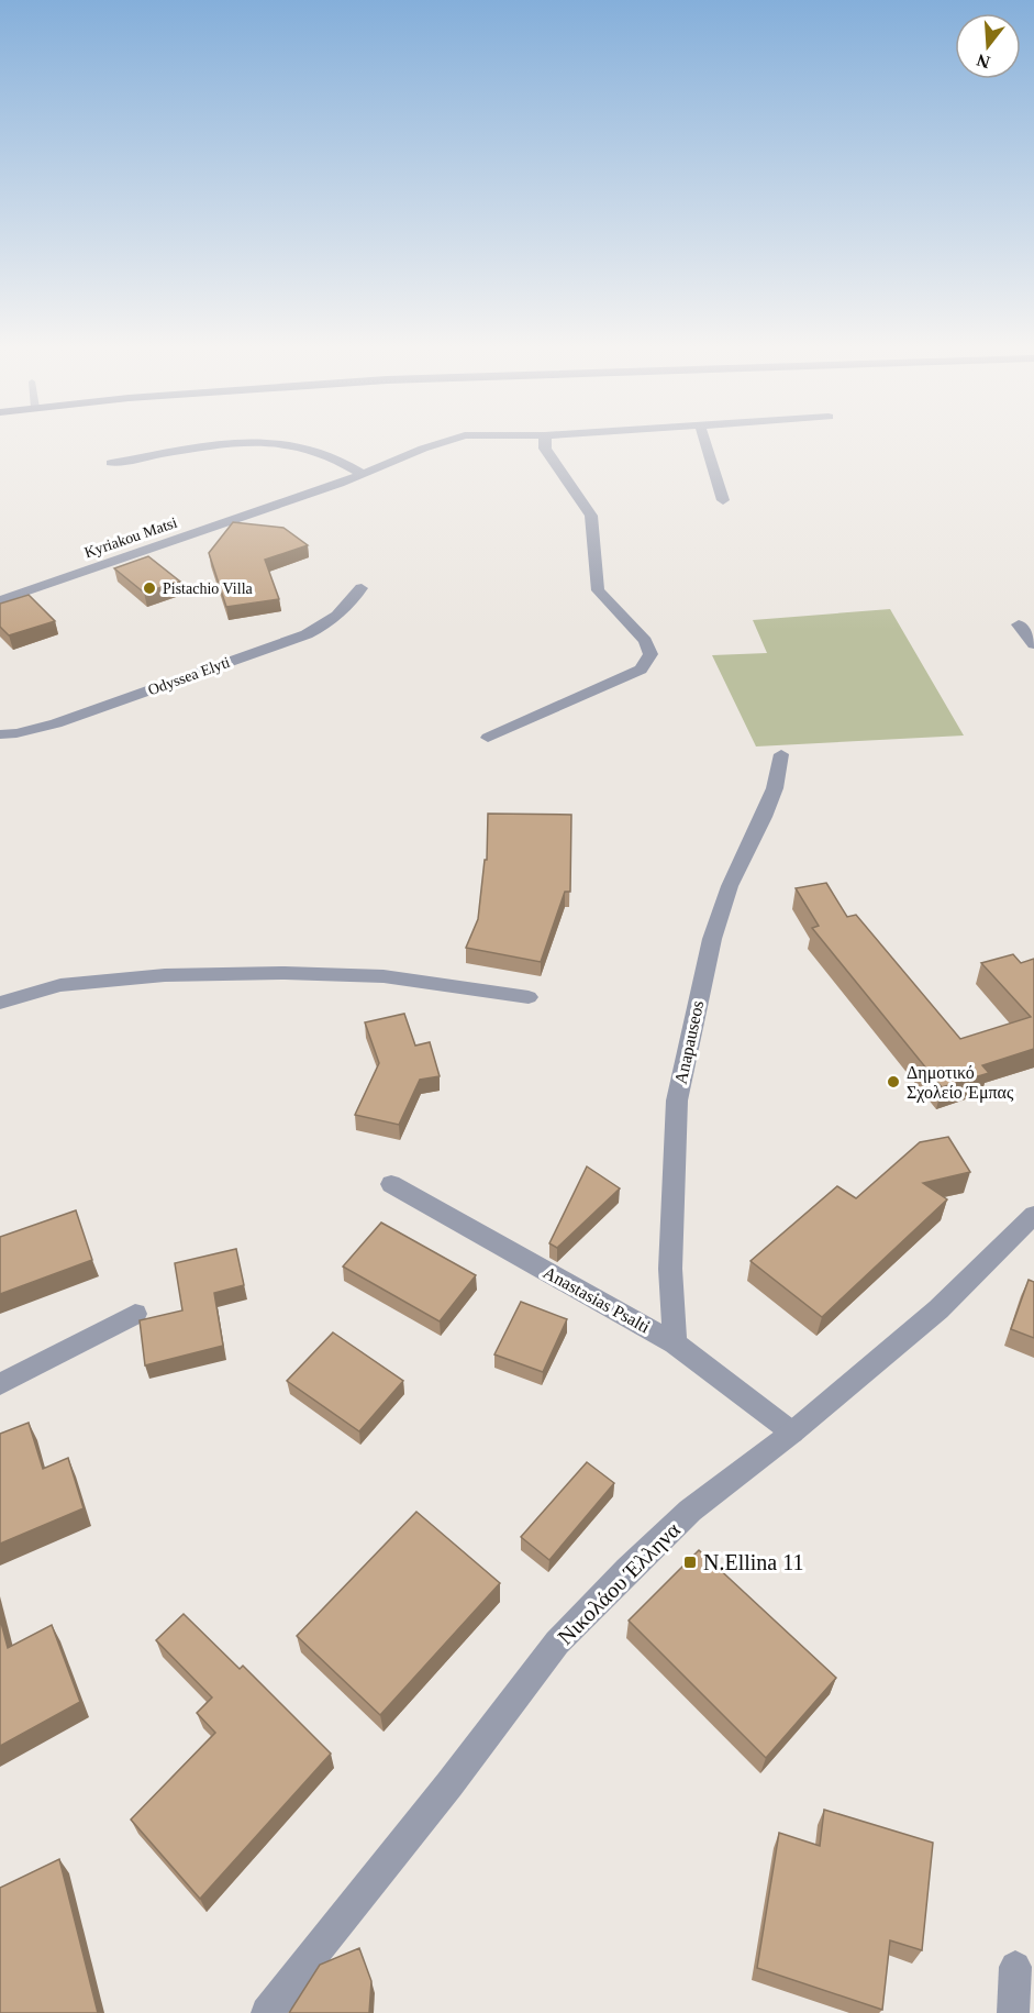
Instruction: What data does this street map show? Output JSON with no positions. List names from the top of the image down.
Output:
{
  "streets": {
    "street": [
      "Kyriakou Matsi",
      "Odyssea Elyti",
      "Anapauseos",
      "Anastasias Psalti",
      "Νικολάου Έλληνα"
    ]
  },
  "crossings": [
    ["Anapauseos", "Anastasias Psalti"],
    ["Anastasias Psalti", "Νικολάου Έλληνα"]
  ],
  "places": {
    "other": ["Pistachio Villa", "Δημοτικό Σχολείο Έμπας"],
    "transit": ["N.Ellina 11"]
  },
  "north": "bottom"
}
